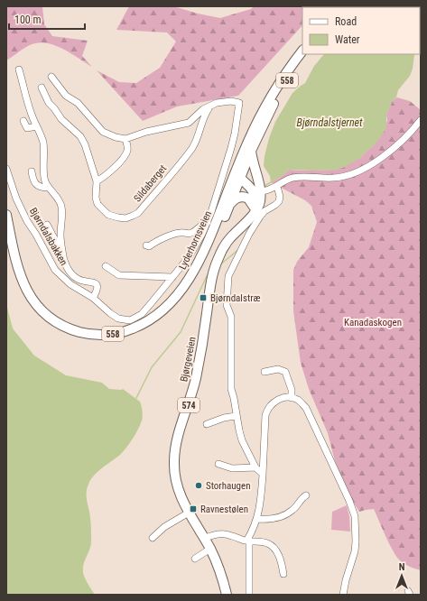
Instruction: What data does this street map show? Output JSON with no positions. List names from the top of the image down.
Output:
{
  "streets": {
    "main road": [
      "558",
      "Lyderhornsveien",
      "Bjørgeveien",
      "574"
    ],
    "street": ["Sildaberget", "Bjørndalsbakken"]
  },
  "crossings": [
    ["Sildaberget", "Bjørndalsbakken"],
    ["Lyderhornsveien", "Bjørgeveien"]
  ],
  "water": ["Bjørndalstjernet"],
  "parks": ["Kanadaskogen"],
  "places": {
    "transit": ["Bjørndalstræ", "Ravnestølen"],
    "other": ["Storhaugen"]
  },
  "legend": ["Road", "Water"],
  "scale_bar": "100 m",
  "north": "top"
}
